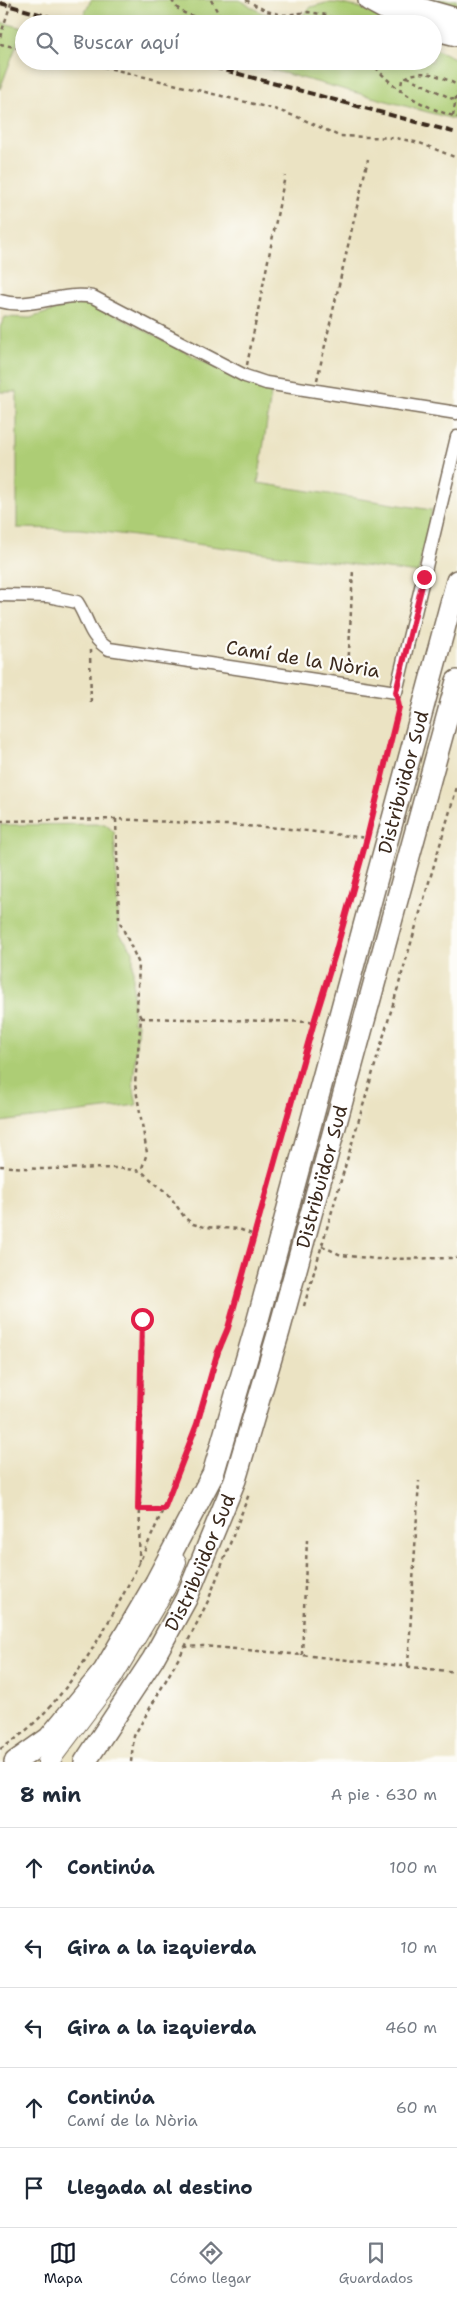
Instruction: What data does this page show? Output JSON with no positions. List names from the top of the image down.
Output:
{
  "streets": {
    "highway": ["Distribuïdor Sud"],
    "street": ["Camí de la Nòria"]
  },
  "page": {
    "search": "Buscar aquí",
    "heading": ["8 min", "A pie · 630 m"],
    "list": [
      ["Continúa", "100 m"],
      ["Gira a la izquierda", "10 m"],
      ["Gira a la izquierda", "460 m"],
      ["Continúa", "Camí de la Nòria", "60 m"],
      "Llegada al destino"
    ],
    "nav": ["Mapa", "Cómo llegar", "Guardados"]
  }
}
